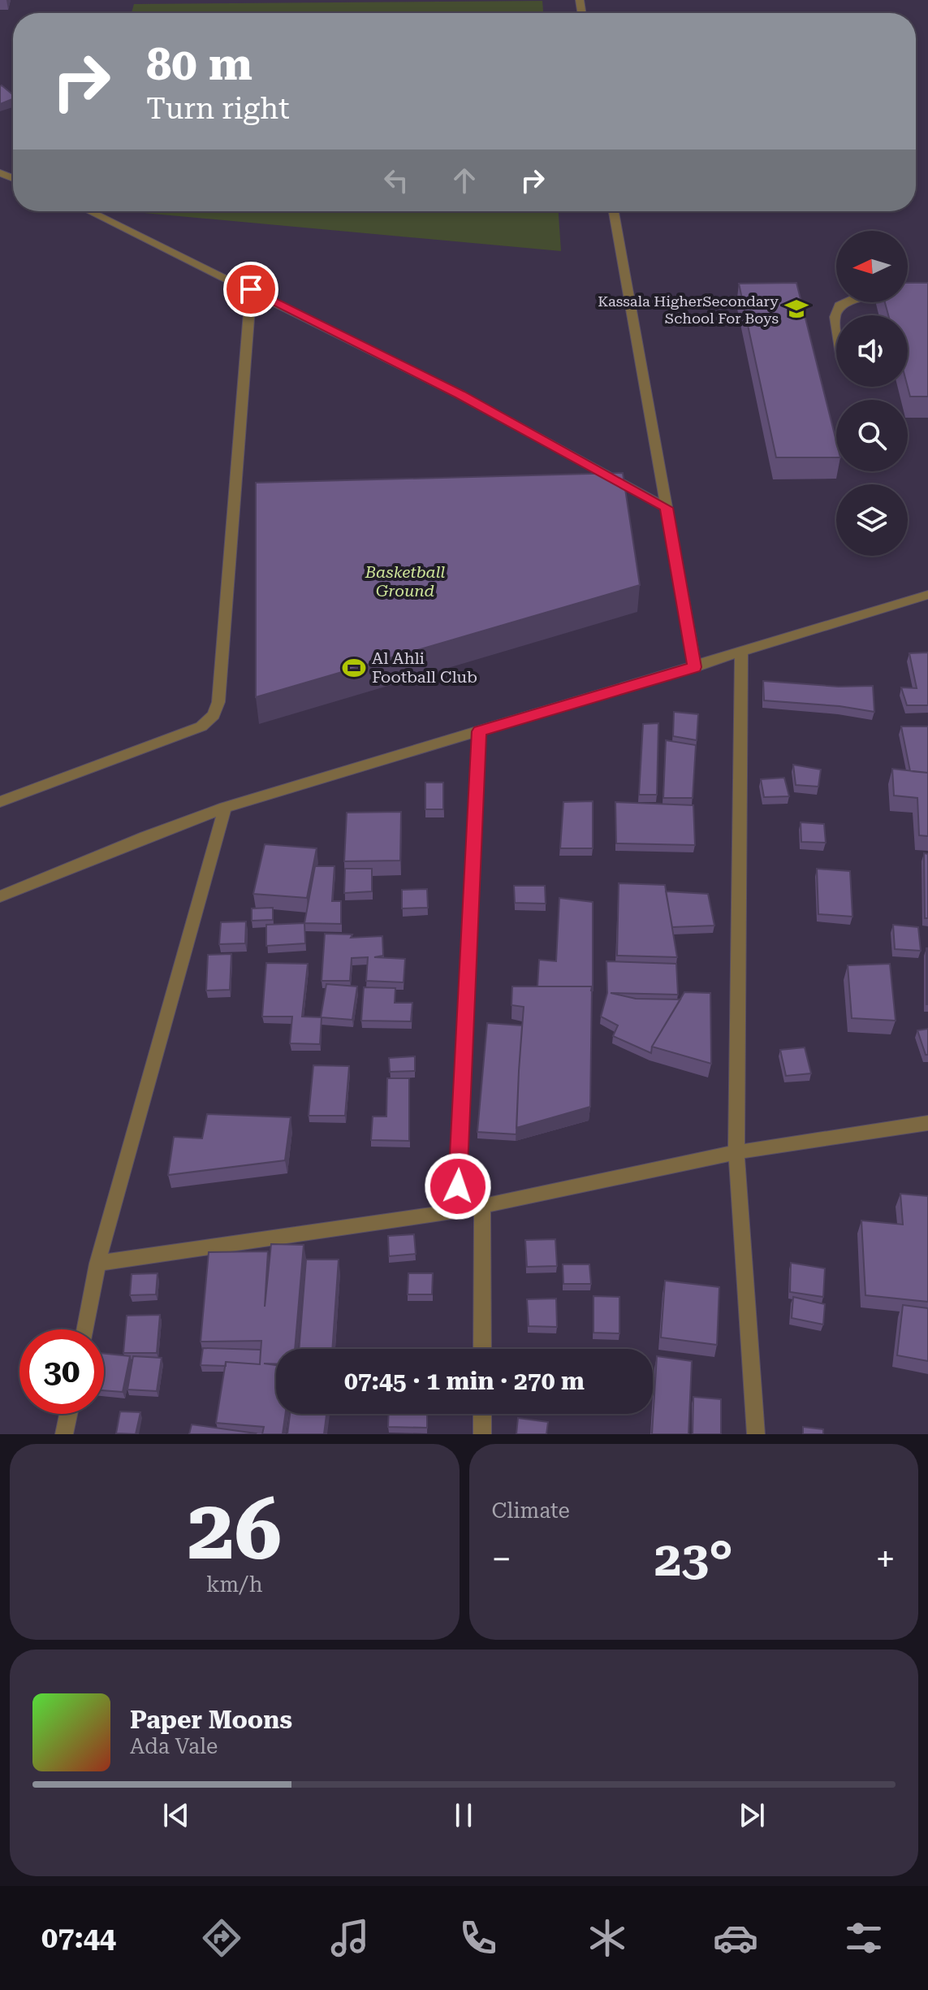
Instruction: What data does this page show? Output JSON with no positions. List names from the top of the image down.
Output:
{
  "parks": ["Basketball Ground"],
  "places": {
    "school or university": ["Kassala HigherSecondary School For Boys"],
    "sports": ["Al Ahli Football Club"]
  },
  "north": "left",
  "page": {
    "turn": ["80 m", "Turn right"],
    "limit": "30",
    "trip": "07:45 · 1 min · 270 m",
    "tile": [
      ["26", "km/h"],
      "Climate"
    ],
    "heat": ["−", "23°", "+"],
    "song": ["Paper Moons", "Ada Vale"],
    "tabs": "07:44"
  }
}
